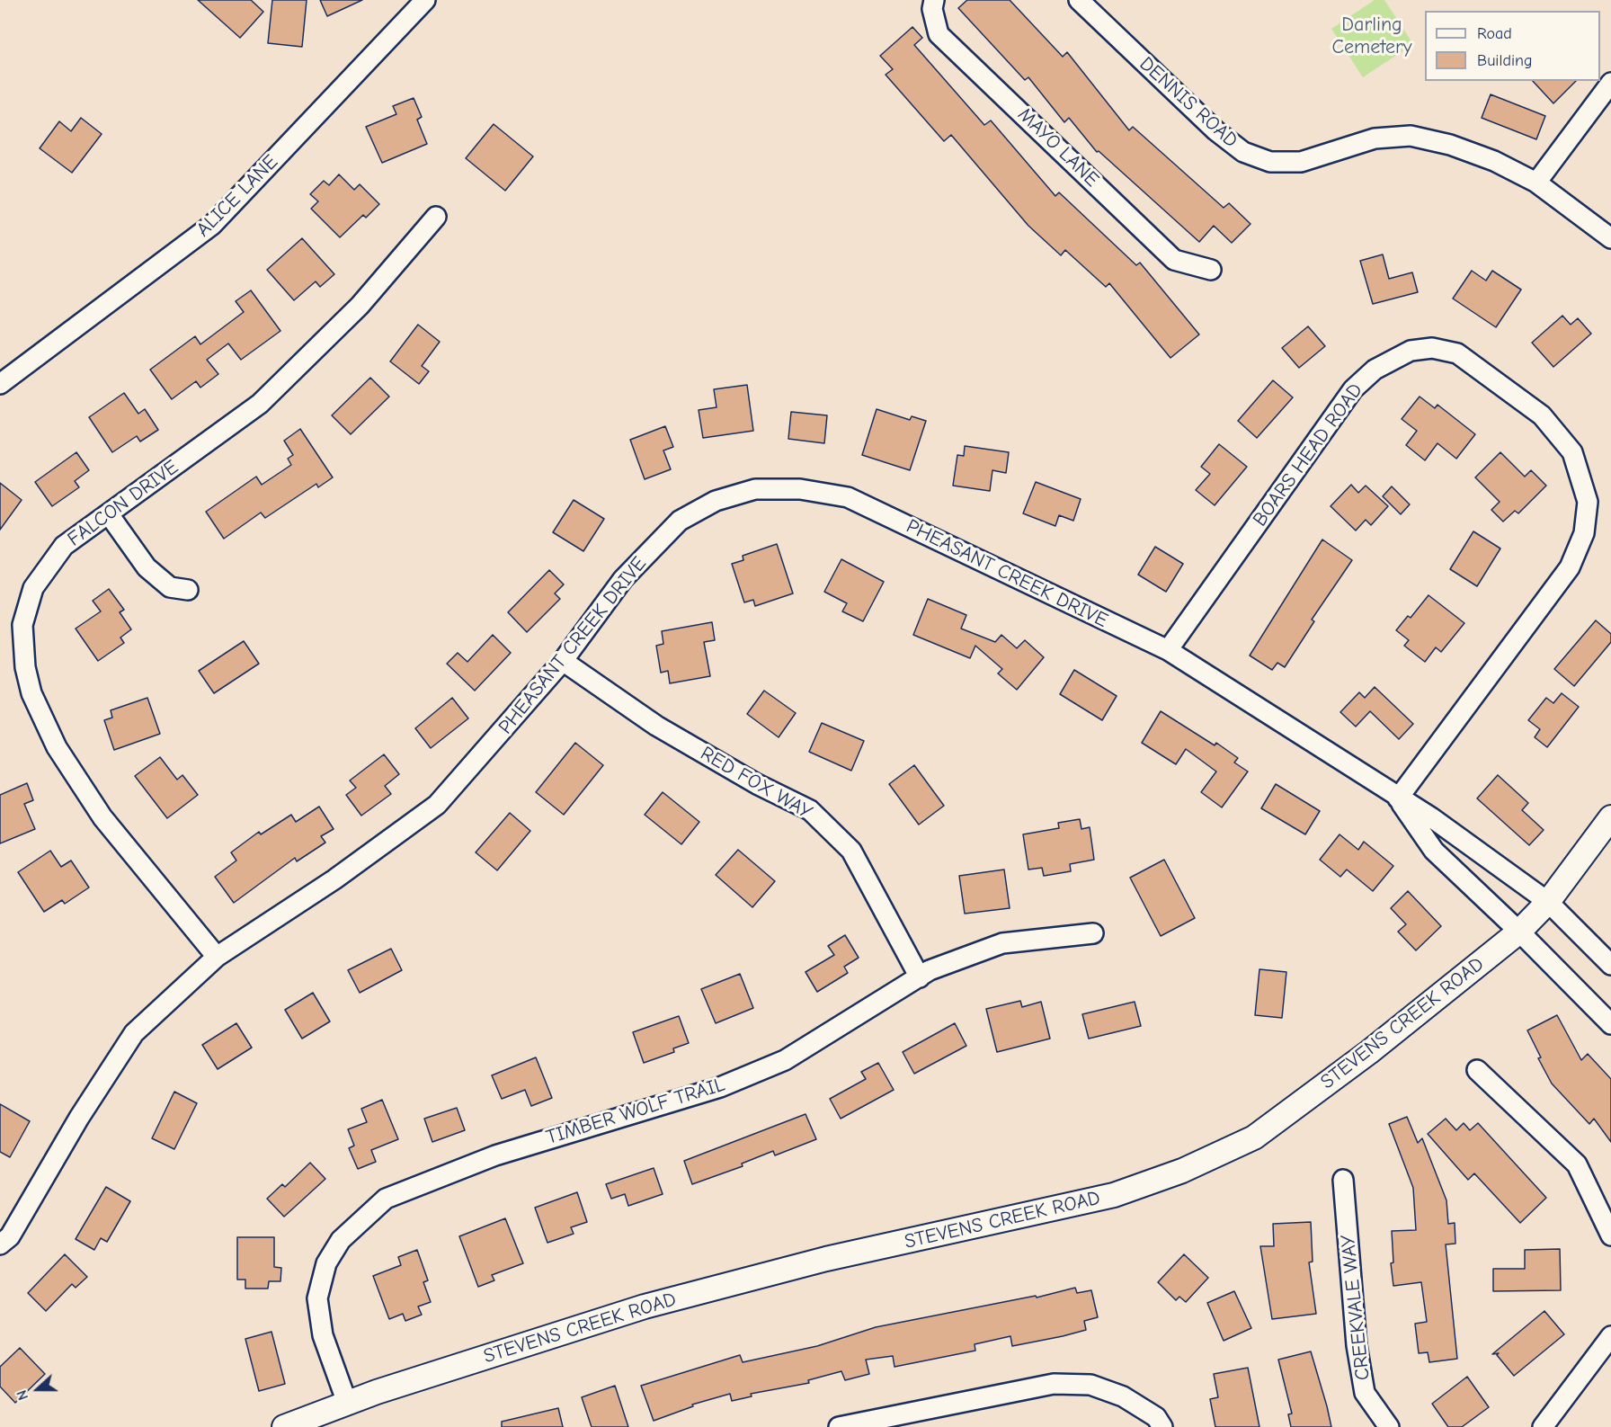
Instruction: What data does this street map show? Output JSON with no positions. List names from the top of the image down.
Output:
{
  "streets": {
    "street": [
      "DENNIS ROAD",
      "MAYO LANE",
      "ALICE LANE",
      "BOARS HEAD ROAD",
      "FALCON DRIVE",
      "PHEASANT CREEK DRIVE",
      "RED FOX WAY",
      "STEVENS CREEK ROAD",
      "TIMBER WOLF TRAIL",
      "CREEKVALE WAY"
    ]
  },
  "crossings": [
    ["BOARS HEAD ROAD", "PHEASANT CREEK DRIVE"],
    ["FALCON DRIVE", "PHEASANT CREEK DRIVE"],
    ["PHEASANT CREEK DRIVE", "RED FOX WAY"],
    ["PHEASANT CREEK DRIVE", "STEVENS CREEK ROAD"],
    ["RED FOX WAY", "TIMBER WOLF TRAIL"],
    ["STEVENS CREEK ROAD", "TIMBER WOLF TRAIL"]
  ],
  "parks": ["Darling Cemetery"],
  "legend": ["Road", "Building"],
  "north": "left"
}
